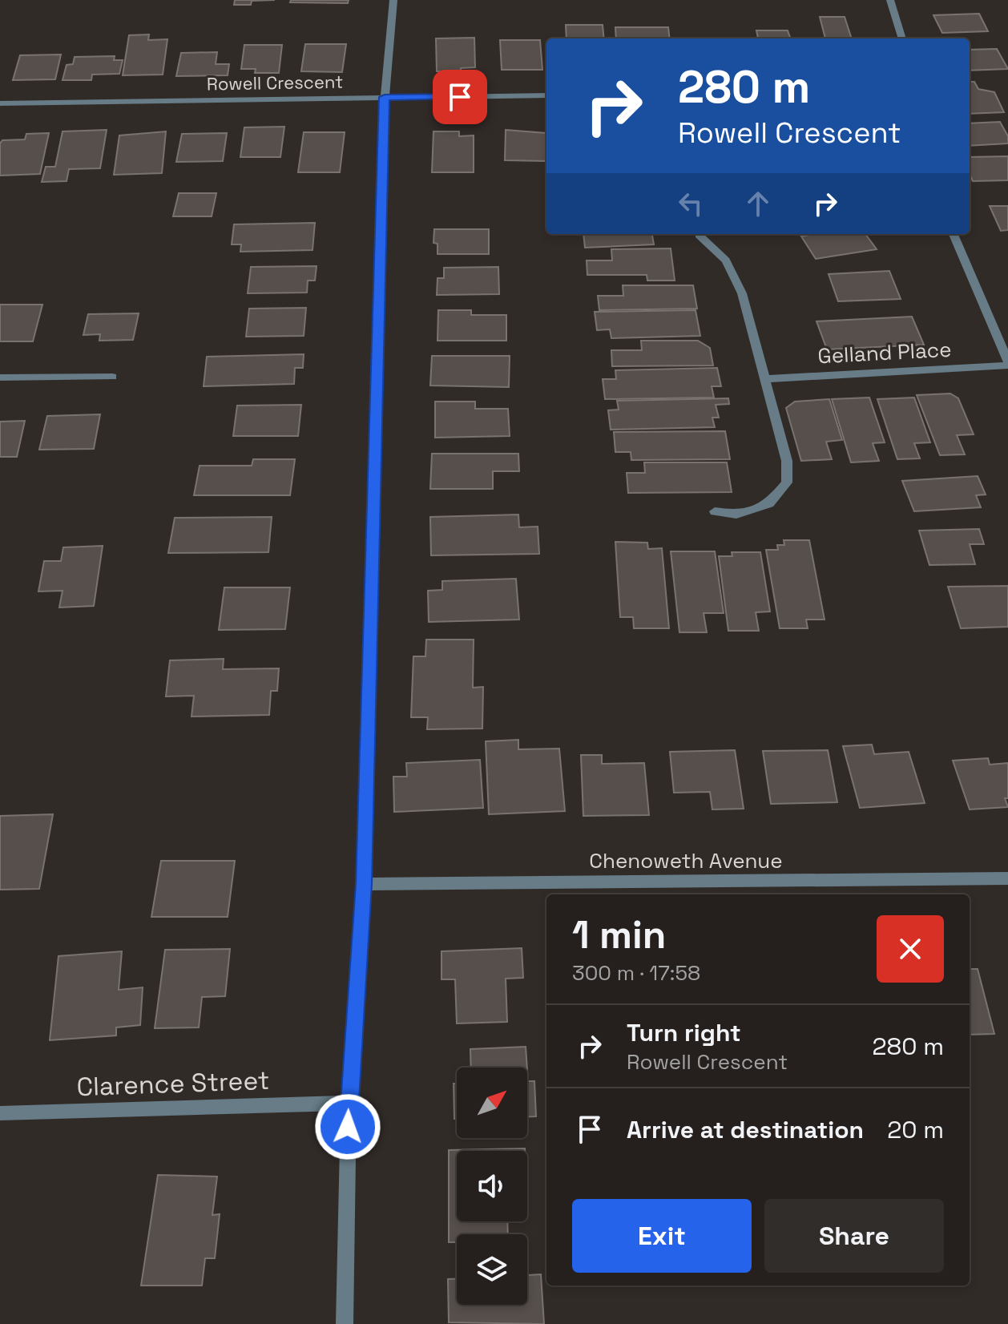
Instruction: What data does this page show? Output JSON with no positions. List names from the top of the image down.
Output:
{
  "streets": {
    "street": [
      "Rowell Crescent",
      "Gelland Place",
      "Chenoweth Avenue",
      "Clarence Street"
    ]
  },
  "north": "top right",
  "page": {
    "turn": ["280 m", "Rowell Crescent"],
    "heading": ["1 min", "300 m · 17:58"],
    "list": [
      {
        "name": "Turn right",
        "note": "Rowell Crescent",
        "value": "280 m"
      },
      {
        "name": "Arrive at destination",
        "value": "20 m"
      }
    ],
    "buttons": ["Exit", "Share"]
  }
}
